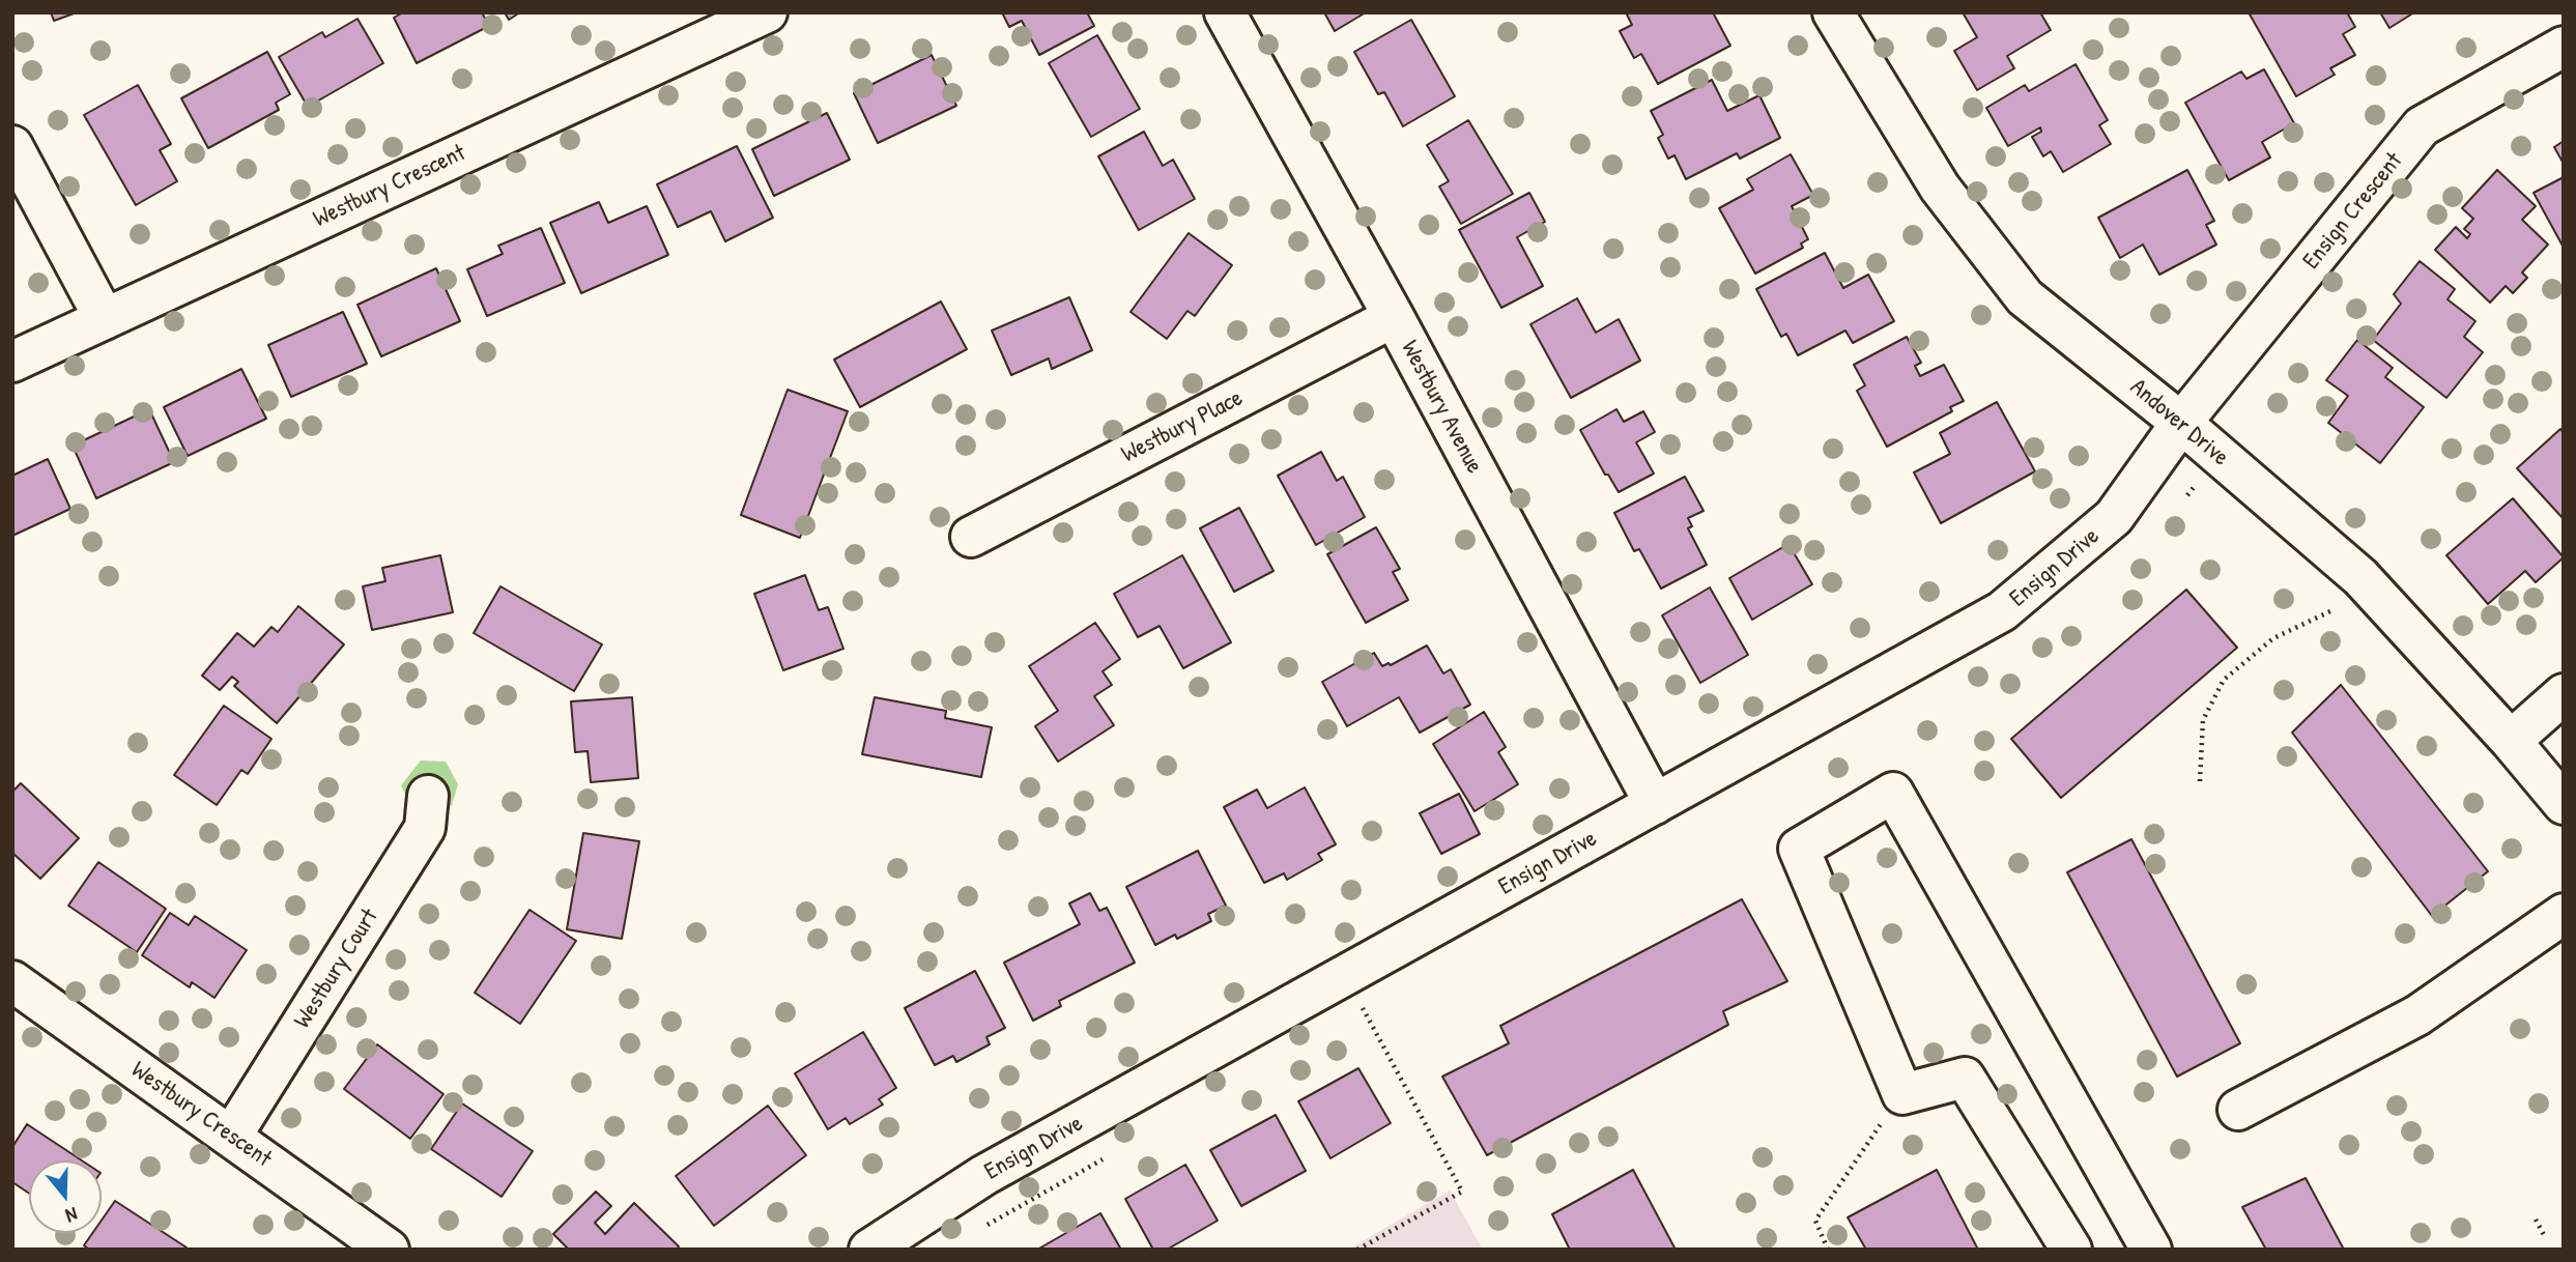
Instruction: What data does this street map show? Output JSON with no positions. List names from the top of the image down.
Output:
{
  "streets": {
    "street": [
      "Westbury Crescent",
      "Ensign Crescent",
      "Westbury Avenue",
      "Andover Drive",
      "Westbury Place",
      "Ensign Drive",
      "Westbury Court"
    ]
  },
  "crossings": [
    ["Westbury Crescent", "Westbury Court"],
    ["Ensign Crescent", "Andover Drive"],
    ["Ensign Crescent", "Ensign Drive"],
    ["Westbury Avenue", "Westbury Place"],
    ["Westbury Avenue", "Ensign Drive"],
    ["Andover Drive", "Ensign Drive"]
  ],
  "north": "bottom"
}
